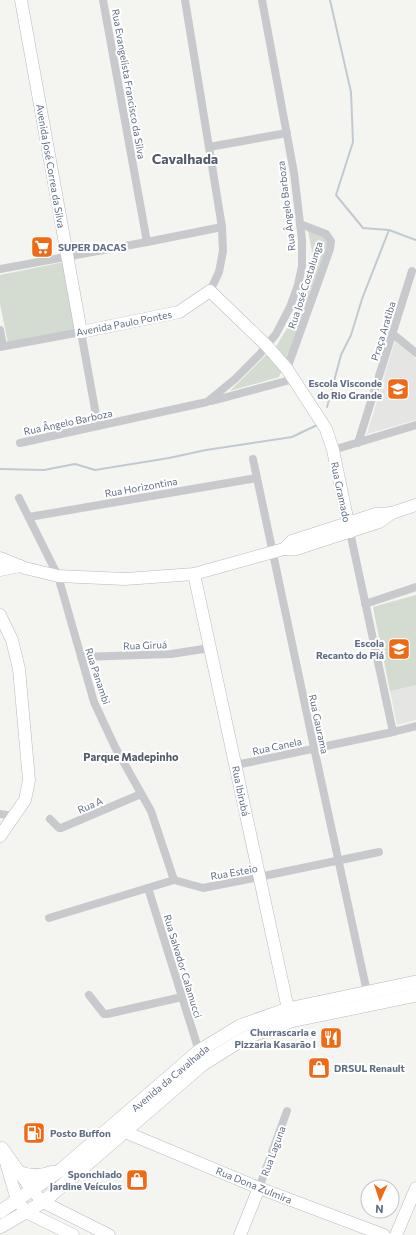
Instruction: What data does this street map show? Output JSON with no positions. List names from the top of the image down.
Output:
{
  "streets": {
    "main road": ["Avenida da Cavalhada"],
    "street": [
      "Rua Evangelista Francisco da Silva",
      "Avenida José Correa da Silva",
      "Rua Ângelo Barboza",
      "Rua José Costalunga",
      "Avenida Paulo Pontes",
      "Praça Aratiba",
      "Rua Horizontina",
      "Rua Gramado",
      "Rua Giruá",
      "Rua Panambi",
      "Rua Gaurama",
      "Rua Canela",
      "Rua Ibirubá",
      "Rua A",
      "Rua Esteio",
      "Rua Salvador Calamucci",
      "Rua Laguna",
      "Rua Dona Zulmira"
    ]
  },
  "crossings": [
    ["Avenida José Correa da Silva", "Avenida Paulo Pontes"],
    ["Rua Ângelo Barboza", "Rua José Costalunga"],
    ["Rua Ângelo Barboza", "Rua Gramado"],
    ["Rua José Costalunga", "Rua Gramado"],
    ["Avenida Paulo Pontes", "Rua Gramado"],
    ["Rua Horizontina", "Rua Panambi"],
    ["Rua Horizontina", "Rua Gaurama"],
    ["Rua Gramado", "Rua Canela"],
    ["Rua Giruá", "Rua Panambi"],
    ["Rua Giruá", "Rua Ibirubá"],
    ["Rua Panambi", "Rua A"],
    ["Rua Panambi", "Rua Esteio"],
    ["Rua Gaurama", "Rua Canela"],
    ["Rua Gaurama", "Rua Esteio"],
    ["Rua Gaurama", "Avenida da Cavalhada"],
    ["Rua Canela", "Rua Ibirubá"],
    ["Rua Ibirubá", "Rua Esteio"],
    ["Rua Ibirubá", "Avenida da Cavalhada"],
    ["Rua Salvador Calamucci", "Avenida da Cavalhada"],
    ["Avenida da Cavalhada", "Rua Dona Zulmira"],
    ["Rua Laguna", "Rua Dona Zulmira"]
  ],
  "districts": ["Cavalhada", "Parque Madepinho"],
  "places": {
    "supermarket": ["SUPER DACAS"],
    "school or university": ["Escola Visconde do Rio Grande", "Escola Recanto do Piá"],
    "restaurant": ["Churrascaria e Pizzaria Kasarão I"],
    "shop": ["DRSUL Renault", "Sponchiado Jardine Veículos"],
    "fuel station": ["Posto Buffon"]
  },
  "north": "bottom"
}
